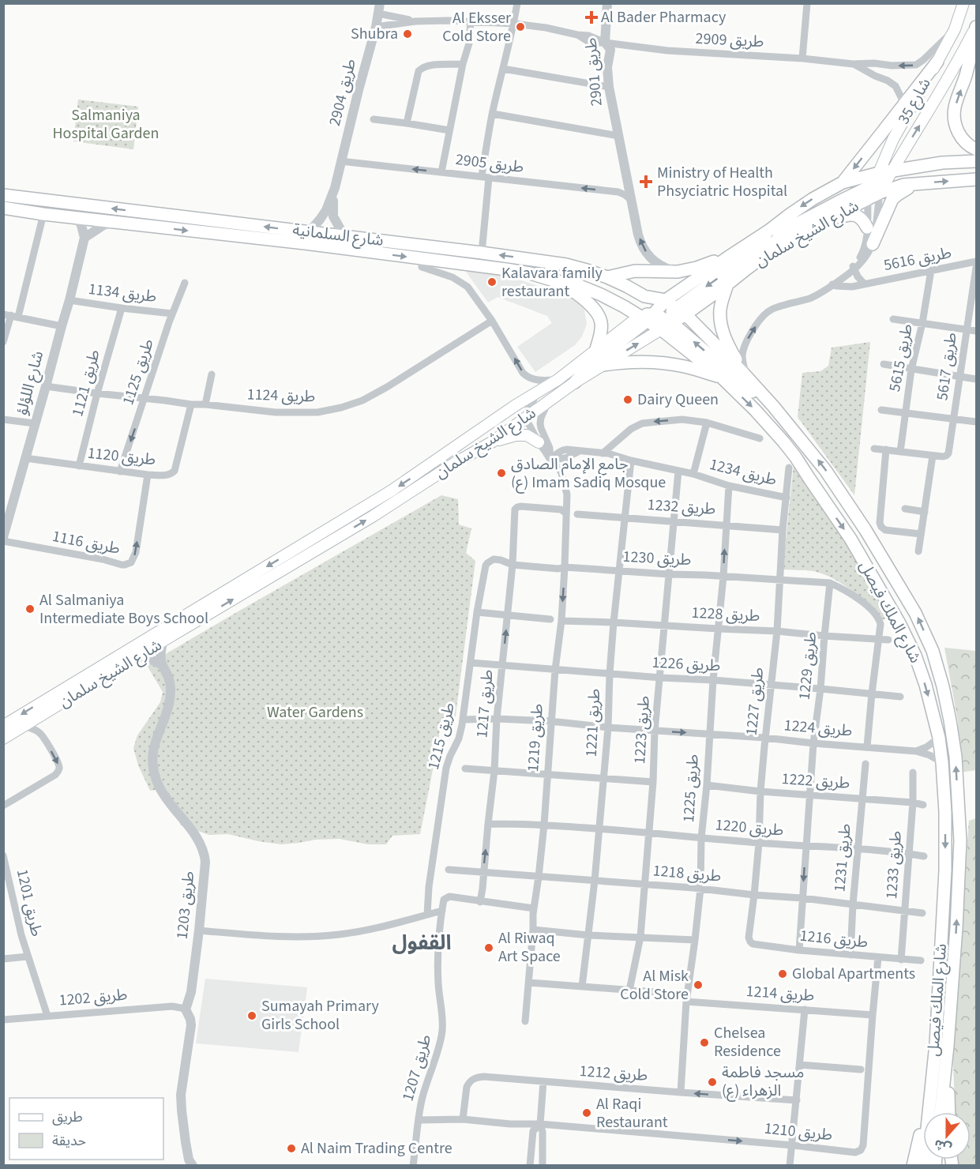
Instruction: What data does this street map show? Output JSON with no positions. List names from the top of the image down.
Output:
{
  "streets": {
    "main road": [
      "شارع 35",
      "شارع الشيخ سلمان",
      "شارع السلمانية",
      "شارع الملك فيصل"
    ],
    "street": [
      "طريق 2909",
      "طريق 2901",
      "طريق 2904",
      "طريق 2905",
      "طريق 5616",
      "طريق 1134",
      "طريق 5615",
      "طريق 5617",
      "طريق 1125",
      "شارع اللؤلؤ",
      "طريق 1121",
      "طريق 1124",
      "طريق 1120",
      "طريق 1234",
      "طريق 1232",
      "طريق 1116",
      "طريق 1230",
      "طريق 1228",
      "طريق 1226",
      "طريق 1229",
      "طريق 1227",
      "طريق 1217",
      "طريق 1221",
      "طريق 1224",
      "طريق 1223",
      "طريق 1215",
      "طريق 1219",
      "طريق 1222",
      "طريق 1225",
      "طريق 1220",
      "طريق 1231",
      "طريق 1233",
      "طريق 1218",
      "طريق 1201",
      "طريق 1203",
      "طريق 1216",
      "طريق 1214",
      "طريق 1202",
      "طريق 1207",
      "طريق 1212",
      "طريق 1210"
    ]
  },
  "crossings": [
    ["طريق 2909", "طريق 2901"],
    ["طريق 2909", "شارع 35"],
    ["طريق 2901", "طريق 2905"],
    ["طريق 2904", "طريق 2905"],
    ["طريق 2904", "شارع السلمانية"],
    ["شارع 35", "شارع الشيخ سلمان"],
    ["شارع 35", "طريق 5616"],
    ["شارع الشيخ سلمان", "شارع السلمانية"],
    ["شارع الشيخ سلمان", "طريق 5616"],
    ["شارع الشيخ سلمان", "شارع الملك فيصل"],
    ["شارع الشيخ سلمان", "طريق 1219"],
    ["شارع الشيخ سلمان", "طريق 1203"],
    ["شارع السلمانية", "شارع الملك فيصل"],
    ["طريق 5616", "طريق 5615"],
    ["طريق 5616", "شارع الملك فيصل"],
    ["طريق 1134", "طريق 1125"],
    ["طريق 1134", "شارع اللؤلؤ"],
    ["طريق 1134", "طريق 1121"],
    ["طريق 1125", "طريق 1124"],
    ["طريق 1125", "طريق 1120"],
    ["شارع اللؤلؤ", "طريق 1124"],
    ["شارع اللؤلؤ", "طريق 1120"],
    ["طريق 1121", "طريق 1124"],
    ["طريق 1121", "طريق 1120"],
    ["طريق 1124", "طريق 1120"],
    ["طريق 1120", "طريق 1116"],
    ["طريق 1234", "طريق 1227"],
    ["طريق 1234", "طريق 1221"],
    ["طريق 1234", "طريق 1223"],
    ["طريق 1234", "طريق 1219"],
    ["طريق 1234", "طريق 1225"],
    ["طريق 1232", "طريق 1227"],
    ["طريق 1232", "طريق 1221"],
    ["طريق 1232", "طريق 1223"],
    ["طريق 1232", "طريق 1225"],
    ["طريق 1230", "طريق 1229"],
    ["طريق 1230", "طريق 1227"],
    ["طريق 1230", "طريق 1217"],
    ["طريق 1230", "طريق 1221"],
    ["طريق 1230", "طريق 1223"],
    ["طريق 1230", "طريق 1215"],
    ["طريق 1230", "طريق 1219"],
    ["طريق 1230", "طريق 1225"],
    ["شارع الملك فيصل", "طريق 1224"],
    ["طريق 1228", "طريق 1229"],
    ["طريق 1228", "طريق 1227"],
    ["طريق 1228", "طريق 1221"],
    ["طريق 1228", "طريق 1223"],
    ["طريق 1228", "طريق 1219"],
    ["طريق 1228", "طريق 1225"],
    ["طريق 1226", "طريق 1229"],
    ["طريق 1226", "طريق 1227"],
    ["طريق 1226", "طريق 1217"],
    ["طريق 1226", "طريق 1221"],
    ["طريق 1226", "طريق 1223"],
    ["طريق 1226", "طريق 1215"],
    ["طريق 1226", "طريق 1219"],
    ["طريق 1226", "طريق 1225"],
    ["طريق 1229", "طريق 1224"],
    ["طريق 1229", "طريق 1222"],
    ["طريق 1229", "طريق 1220"],
    ["طريق 1229", "طريق 1218"],
    ["طريق 1229", "طريق 1216"],
    ["طريق 1227", "طريق 1224"],
    ["طريق 1227", "طريق 1222"],
    ["طريق 1227", "طريق 1220"],
    ["طريق 1227", "طريق 1218"],
    ["طريق 1227", "طريق 1216"],
    ["طريق 1217", "طريق 1224"],
    ["طريق 1217", "طريق 1219"],
    ["طريق 1217", "طريق 1220"],
    ["طريق 1217", "طريق 1218"],
    ["طريق 1221", "طريق 1224"],
    ["طريق 1221", "طريق 1220"],
    ["طريق 1221", "طريق 1218"],
    ["طريق 1224", "طريق 1223"],
    ["طريق 1224", "طريق 1215"],
    ["طريق 1224", "طريق 1219"],
    ["طريق 1224", "طريق 1225"],
    ["طريق 1223", "طريق 1220"],
    ["طريق 1223", "طريق 1218"],
    ["طريق 1219", "طريق 1220"],
    ["طريق 1219", "طريق 1218"],
    ["طريق 1222", "طريق 1225"],
    ["طريق 1222", "طريق 1231"],
    ["طريق 1222", "طريق 1233"],
    ["طريق 1225", "طريق 1220"],
    ["طريق 1225", "طريق 1218"],
    ["طريق 1225", "طريق 1214"],
    ["طريق 1225", "طريق 1212"],
    ["طريق 1220", "طريق 1231"],
    ["طريق 1220", "طريق 1233"],
    ["طريق 1231", "طريق 1218"],
    ["طريق 1231", "طريق 1216"],
    ["طريق 1233", "طريق 1218"],
    ["طريق 1233", "طريق 1216"],
    ["طريق 1201", "طريق 1202"],
    ["طريق 1203", "طريق 1202"],
    ["طريق 1216", "طريق 1210"],
    ["طريق 1214", "طريق 1210"],
    ["طريق 1207", "طريق 1210"],
    ["طريق 1212", "طريق 1210"]
  ],
  "one_way": ["طريق 1125", "طريق 1210"],
  "districts": ["القفول"],
  "parks": ["Salmaniya Hospital Garden", "Water Gardens"],
  "places": {
    "health": ["Al Bader Pharmacy", "Ministry of Health Phsyciatric Hospital"],
    "other": [
      "Al Eksser Cold Store",
      "Shubra",
      "Kalavara family restaurant",
      "Dairy Queen",
      "جامع الإمام الصادق (ع) Imam Sadiq Mosque",
      "Al Salmaniya Intermediate Boys School",
      "Al Riwaq Art Space",
      "Global Apartments",
      "Al Misk Cold Store",
      "Sumayah Primary Girls School",
      "Chelsea Residence",
      "مسجد فاطمة الزهراء (ع)",
      "Al Raqi Restaurant",
      "Al Naim Trading Centre"
    ]
  },
  "legend": ["طريق", "حديقة"],
  "north": "bottom"
}
